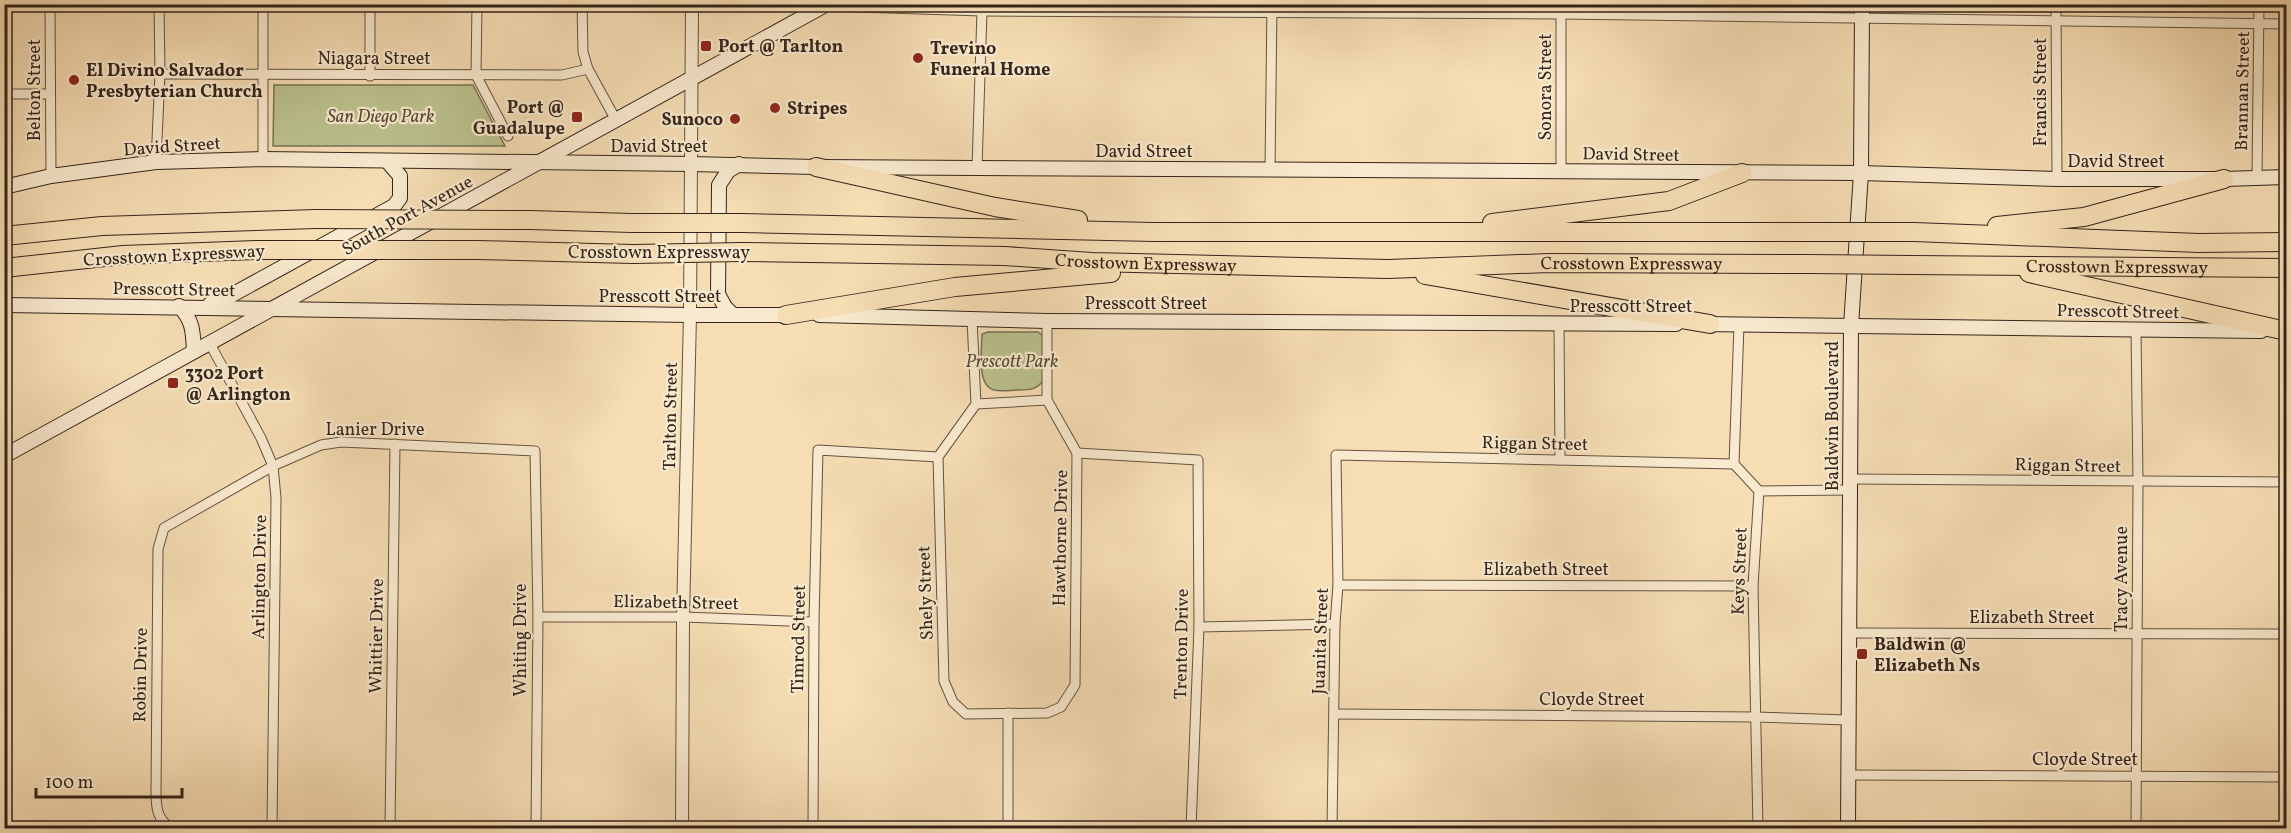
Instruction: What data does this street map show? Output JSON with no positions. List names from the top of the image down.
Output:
{
  "streets": {
    "highway": ["Crosstown Expressway"],
    "main road": [
      "David Street",
      "South Port Avenue",
      "Presscott Street",
      "Baldwin Boulevard"
    ],
    "street": [
      "Niagara Street",
      "Sonora Street",
      "Belton Street",
      "Brannan Street",
      "Francis Street",
      "Tarlton Street",
      "Lanier Drive",
      "Riggan Street",
      "Hawthorne Drive",
      "Elizabeth Street",
      "Keys Street",
      "Arlington Drive",
      "Tracy Avenue",
      "Shely Street",
      "Whittier Drive",
      "Timrod Street",
      "Whiting Drive",
      "Juanita Street",
      "Trenton Drive",
      "Robin Drive",
      "Cloyde Street"
    ]
  },
  "crossings": [
    ["Sonora Street", "David Street"],
    ["Belton Street", "David Street"],
    ["Brannan Street", "David Street"],
    ["Francis Street", "David Street"],
    ["David Street", "South Port Avenue"],
    ["David Street", "Tarlton Street"],
    ["David Street", "Baldwin Boulevard"],
    ["South Port Avenue", "Presscott Street"],
    ["South Port Avenue", "Tarlton Street"],
    ["South Port Avenue", "Arlington Drive"],
    ["Presscott Street", "Tarlton Street"],
    ["Presscott Street", "Baldwin Boulevard"],
    ["Presscott Street", "Hawthorne Drive"],
    ["Presscott Street", "Tracy Avenue"],
    ["Tarlton Street", "Elizabeth Street"],
    ["Baldwin Boulevard", "Riggan Street"],
    ["Baldwin Boulevard", "Elizabeth Street"],
    ["Baldwin Boulevard", "Cloyde Street"],
    ["Lanier Drive", "Arlington Drive"],
    ["Lanier Drive", "Whittier Drive"],
    ["Lanier Drive", "Whiting Drive"],
    ["Lanier Drive", "Robin Drive"],
    ["Riggan Street", "Keys Street"],
    ["Riggan Street", "Tracy Avenue"],
    ["Riggan Street", "Juanita Street"],
    ["Hawthorne Drive", "Shely Street"],
    ["Hawthorne Drive", "Trenton Drive"],
    ["Elizabeth Street", "Keys Street"],
    ["Elizabeth Street", "Tracy Avenue"],
    ["Elizabeth Street", "Timrod Street"],
    ["Elizabeth Street", "Whiting Drive"],
    ["Elizabeth Street", "Juanita Street"],
    ["Keys Street", "Cloyde Street"],
    ["Tracy Avenue", "Cloyde Street"],
    ["Shely Street", "Timrod Street"],
    ["Juanita Street", "Cloyde Street"]
  ],
  "parks": ["San Diego Park", "Prescott Park"],
  "places": {
    "transit": [
      "Port @ Tarlton",
      "Port @ Guadalupe",
      "3302 Port @ Arlington",
      "Baldwin @ Elizabeth Ns"
    ],
    "other": [
      "Trevino Funeral Home",
      "El Divino Salvador Presbyterian Church",
      "Stripes",
      "Sunoco"
    ]
  },
  "scale_bar": "100 m"
}
